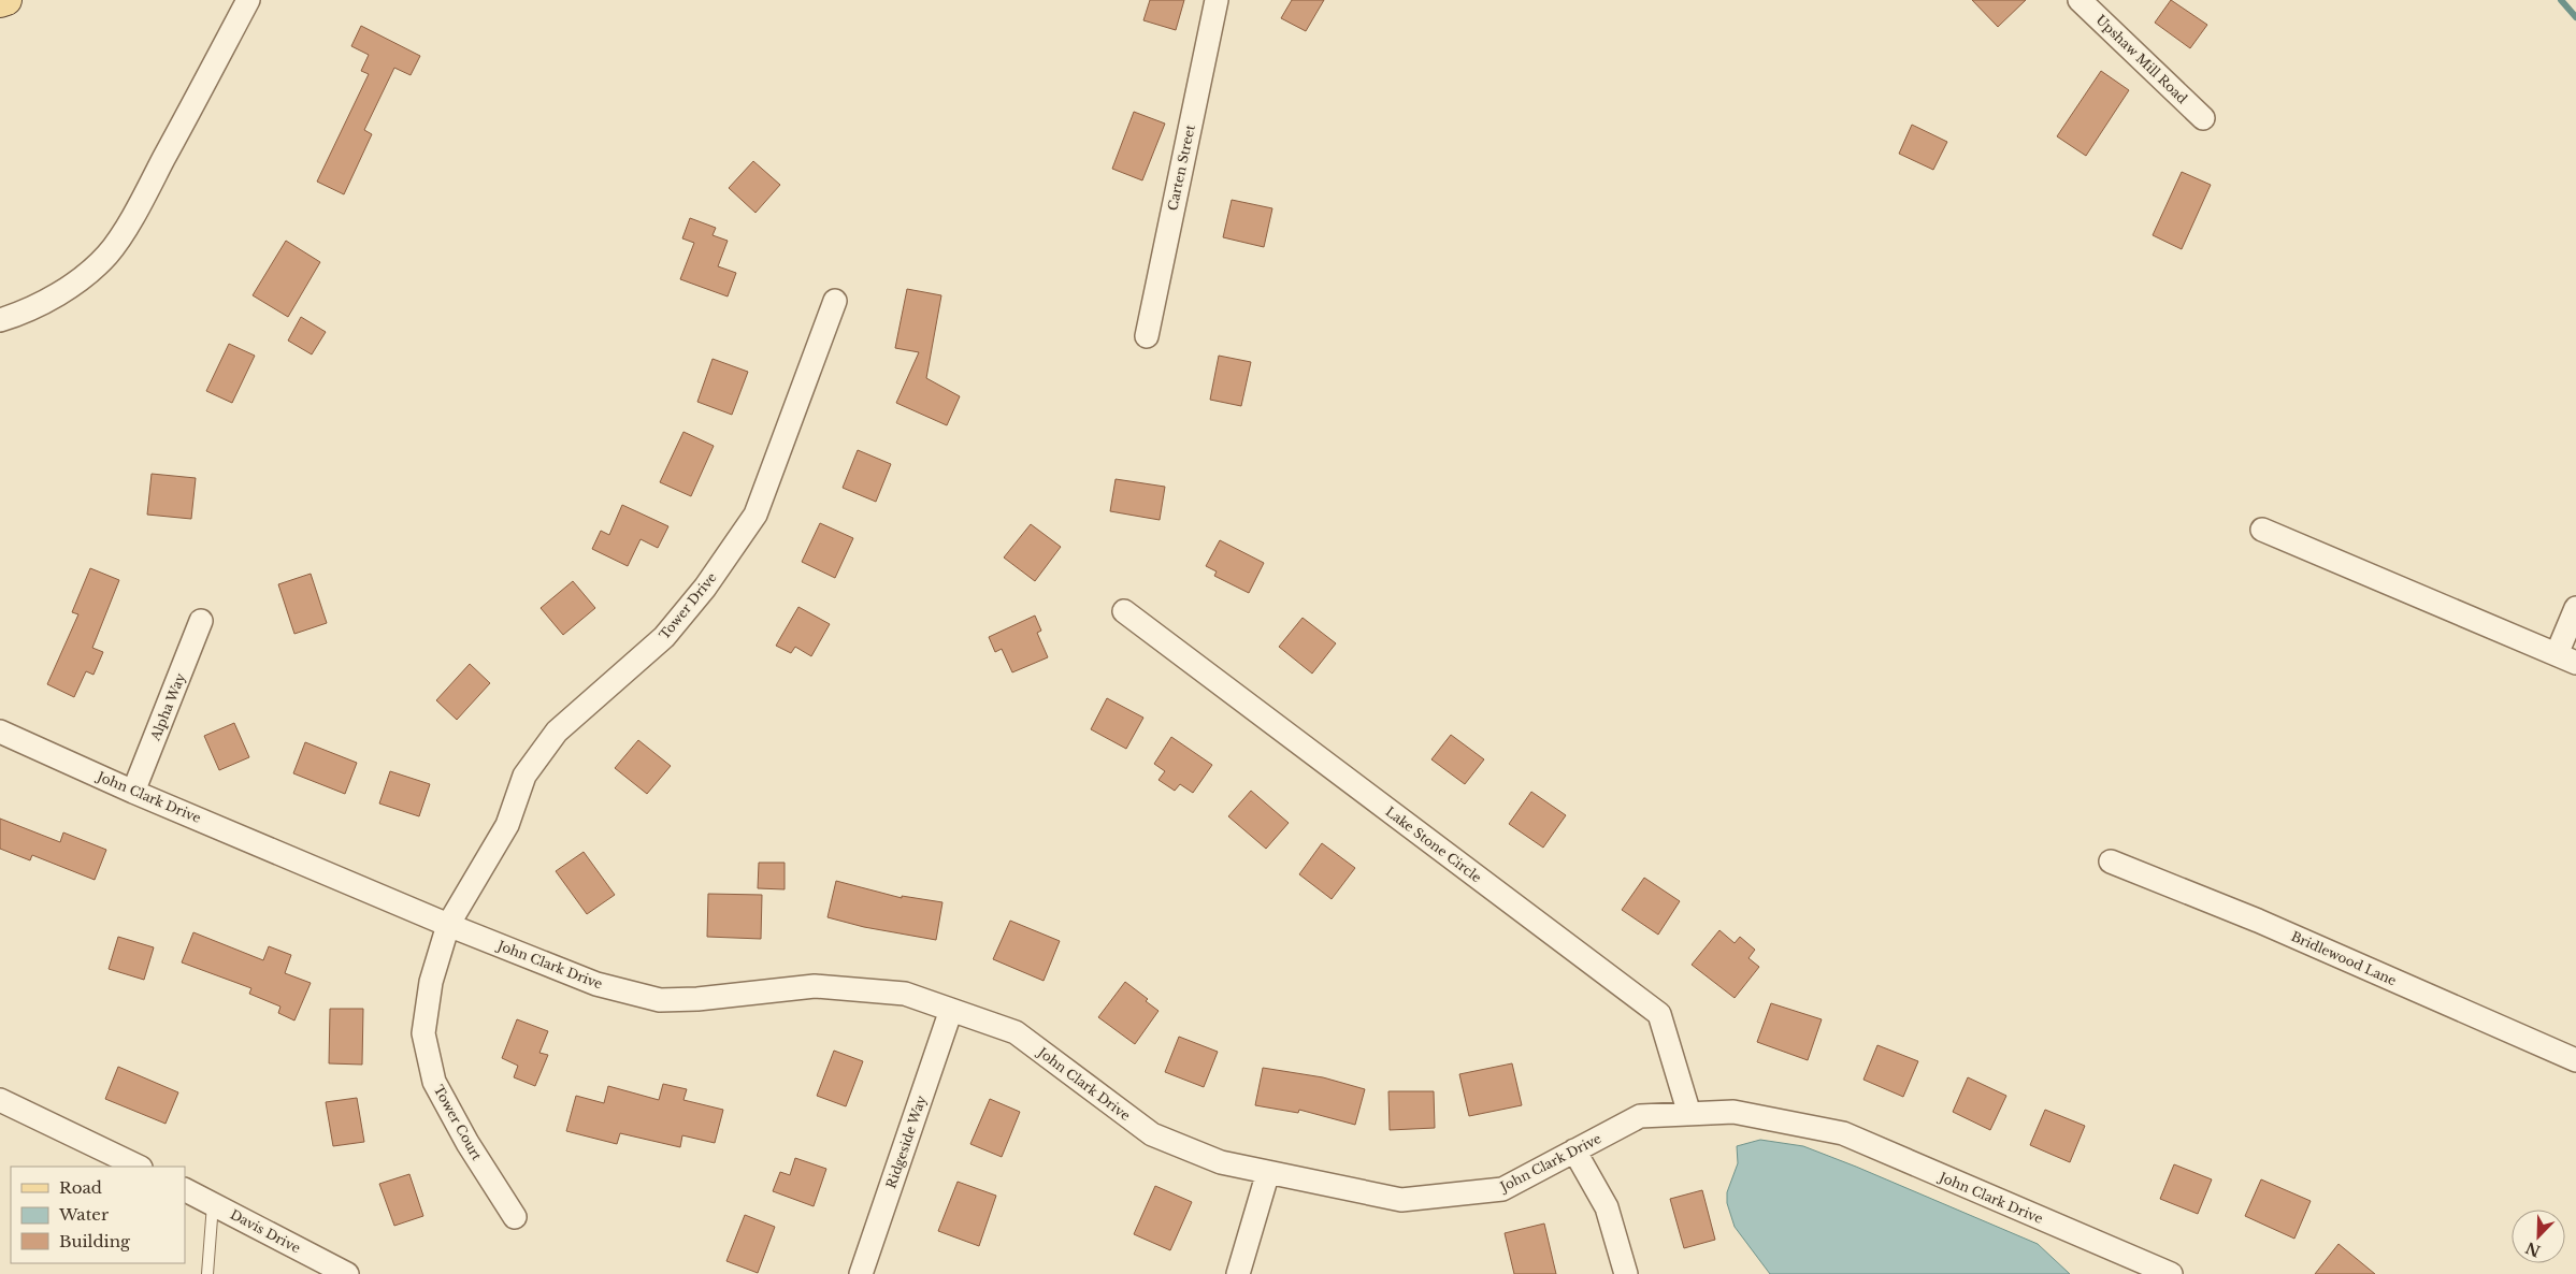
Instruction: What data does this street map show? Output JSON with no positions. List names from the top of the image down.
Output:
{
  "streets": {
    "street": [
      "Upshaw Mill Road",
      "Carten Street",
      "Tower Drive",
      "Alpha Way",
      "John Clark Drive",
      "Lake Stone Circle",
      "Bridlewood Lane",
      "Tower Court",
      "Ridgeside Way",
      "Davis Drive"
    ]
  },
  "crossings": [
    ["Tower Drive", "John Clark Drive"],
    ["Tower Drive", "Tower Court"],
    ["Alpha Way", "John Clark Drive"],
    ["John Clark Drive", "Lake Stone Circle"],
    ["John Clark Drive", "Tower Court"],
    ["John Clark Drive", "Ridgeside Way"]
  ],
  "legend": ["Road", "Water", "Building"],
  "north": "bottom left"
}
